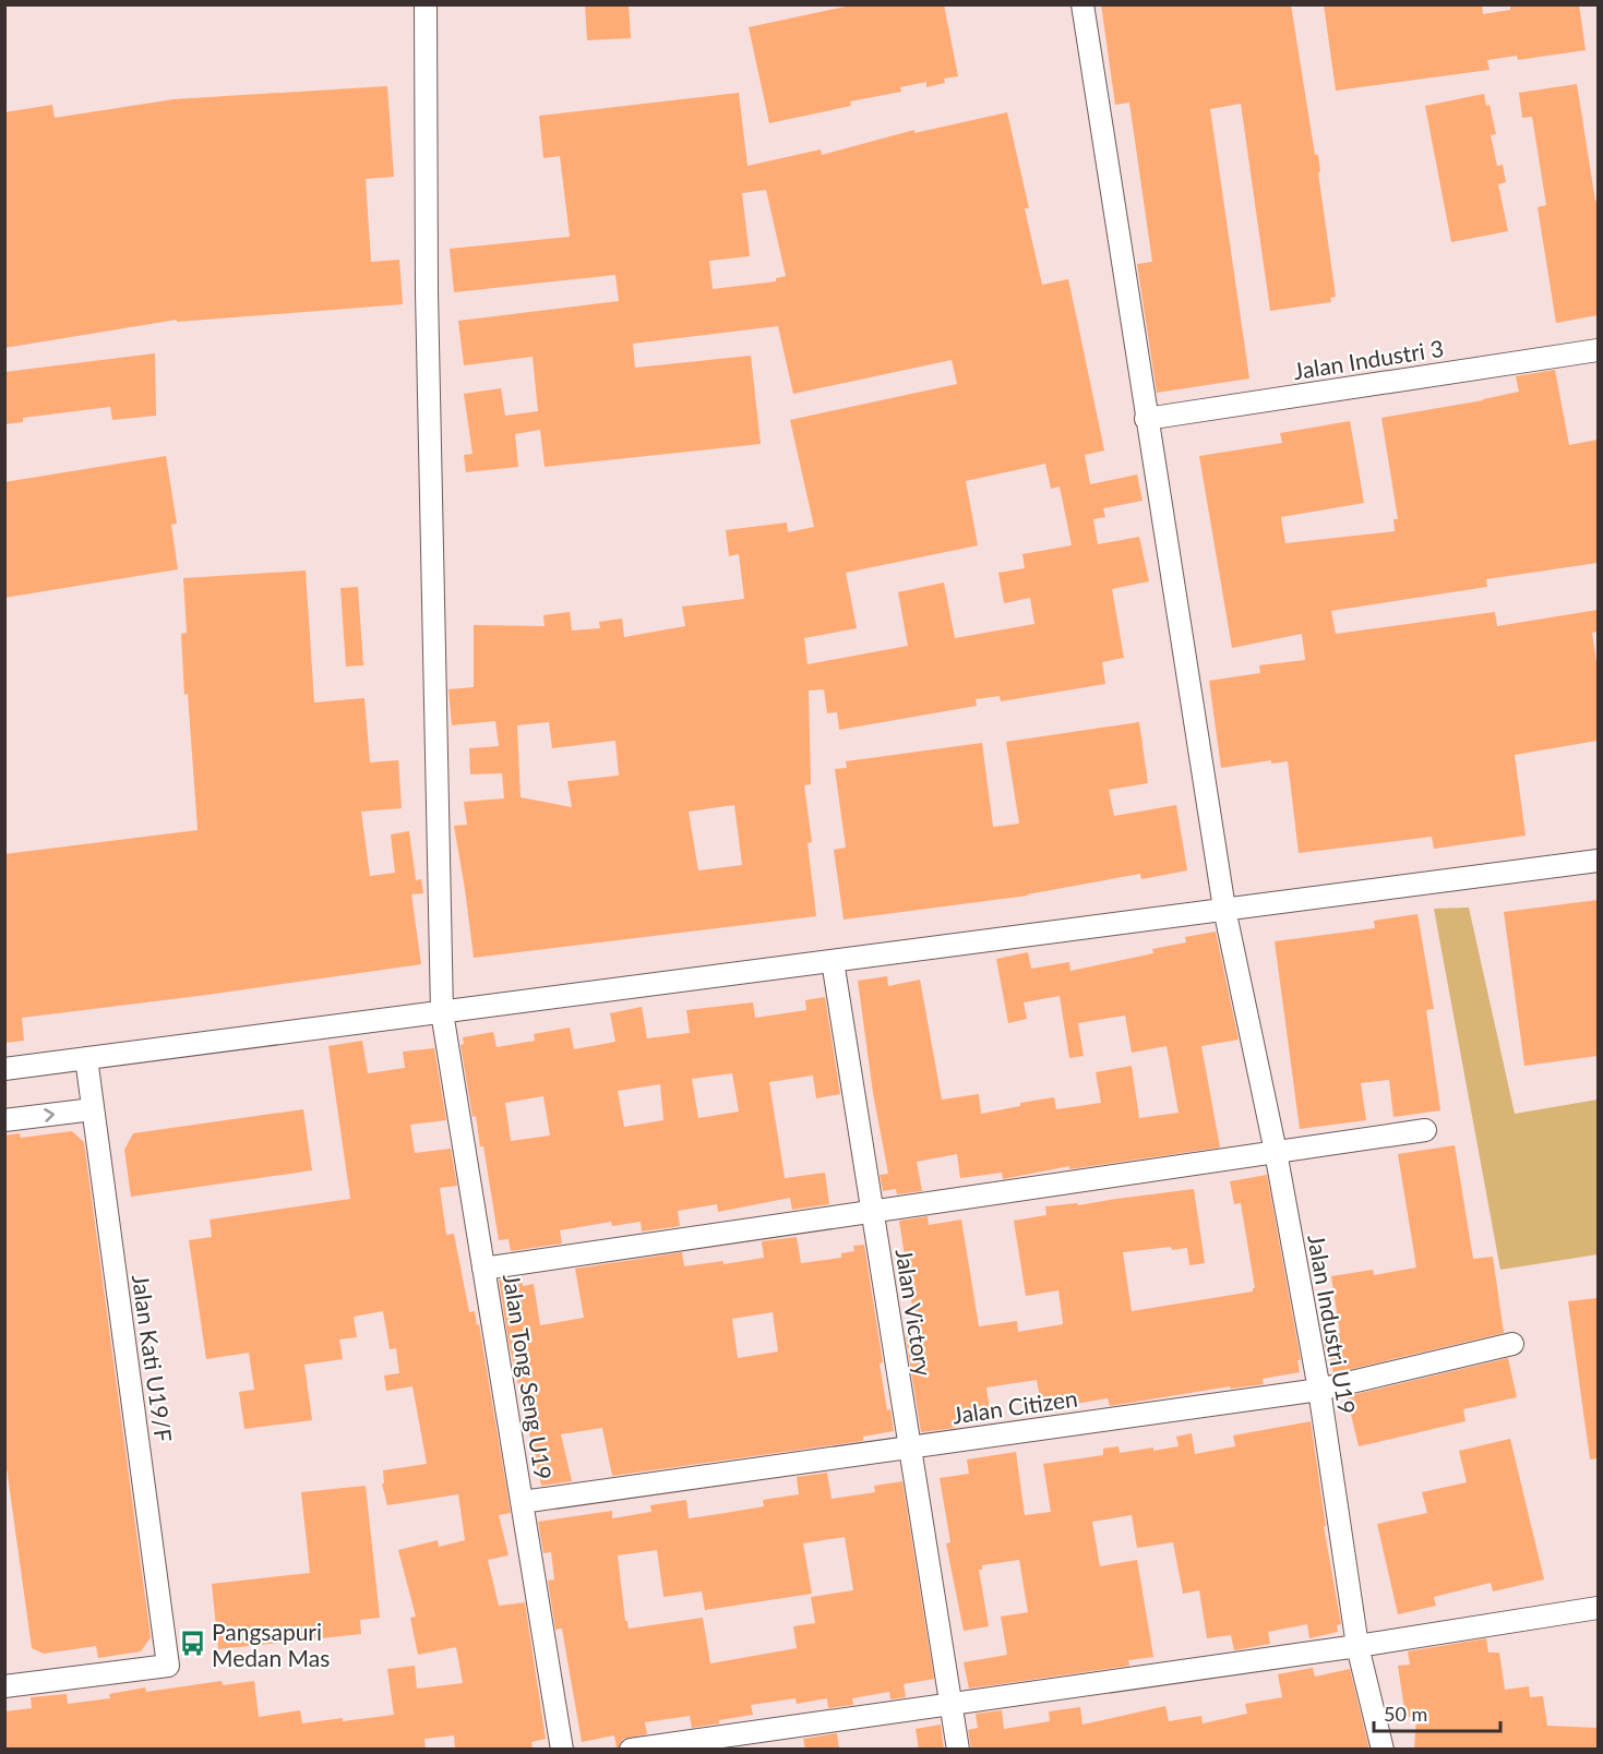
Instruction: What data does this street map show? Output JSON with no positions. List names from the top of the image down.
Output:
{
  "streets": {
    "street": [
      "Jalan Industri 3",
      "Jalan Victory",
      "Jalan Industri U19",
      "Jalan Kati U19/F",
      "Jalan Tong Seng U19",
      "Jalan Citizen"
    ]
  },
  "crossings": [
    ["Jalan Industri 3", "Jalan Industri U19"],
    ["Jalan Victory", "Jalan Citizen"],
    ["Jalan Industri U19", "Jalan Citizen"],
    ["Jalan Tong Seng U19", "Jalan Citizen"]
  ],
  "places": {
    "bus stop": ["Pangsapuri Medan Mas"]
  },
  "scale_bar": "50 m"
}
